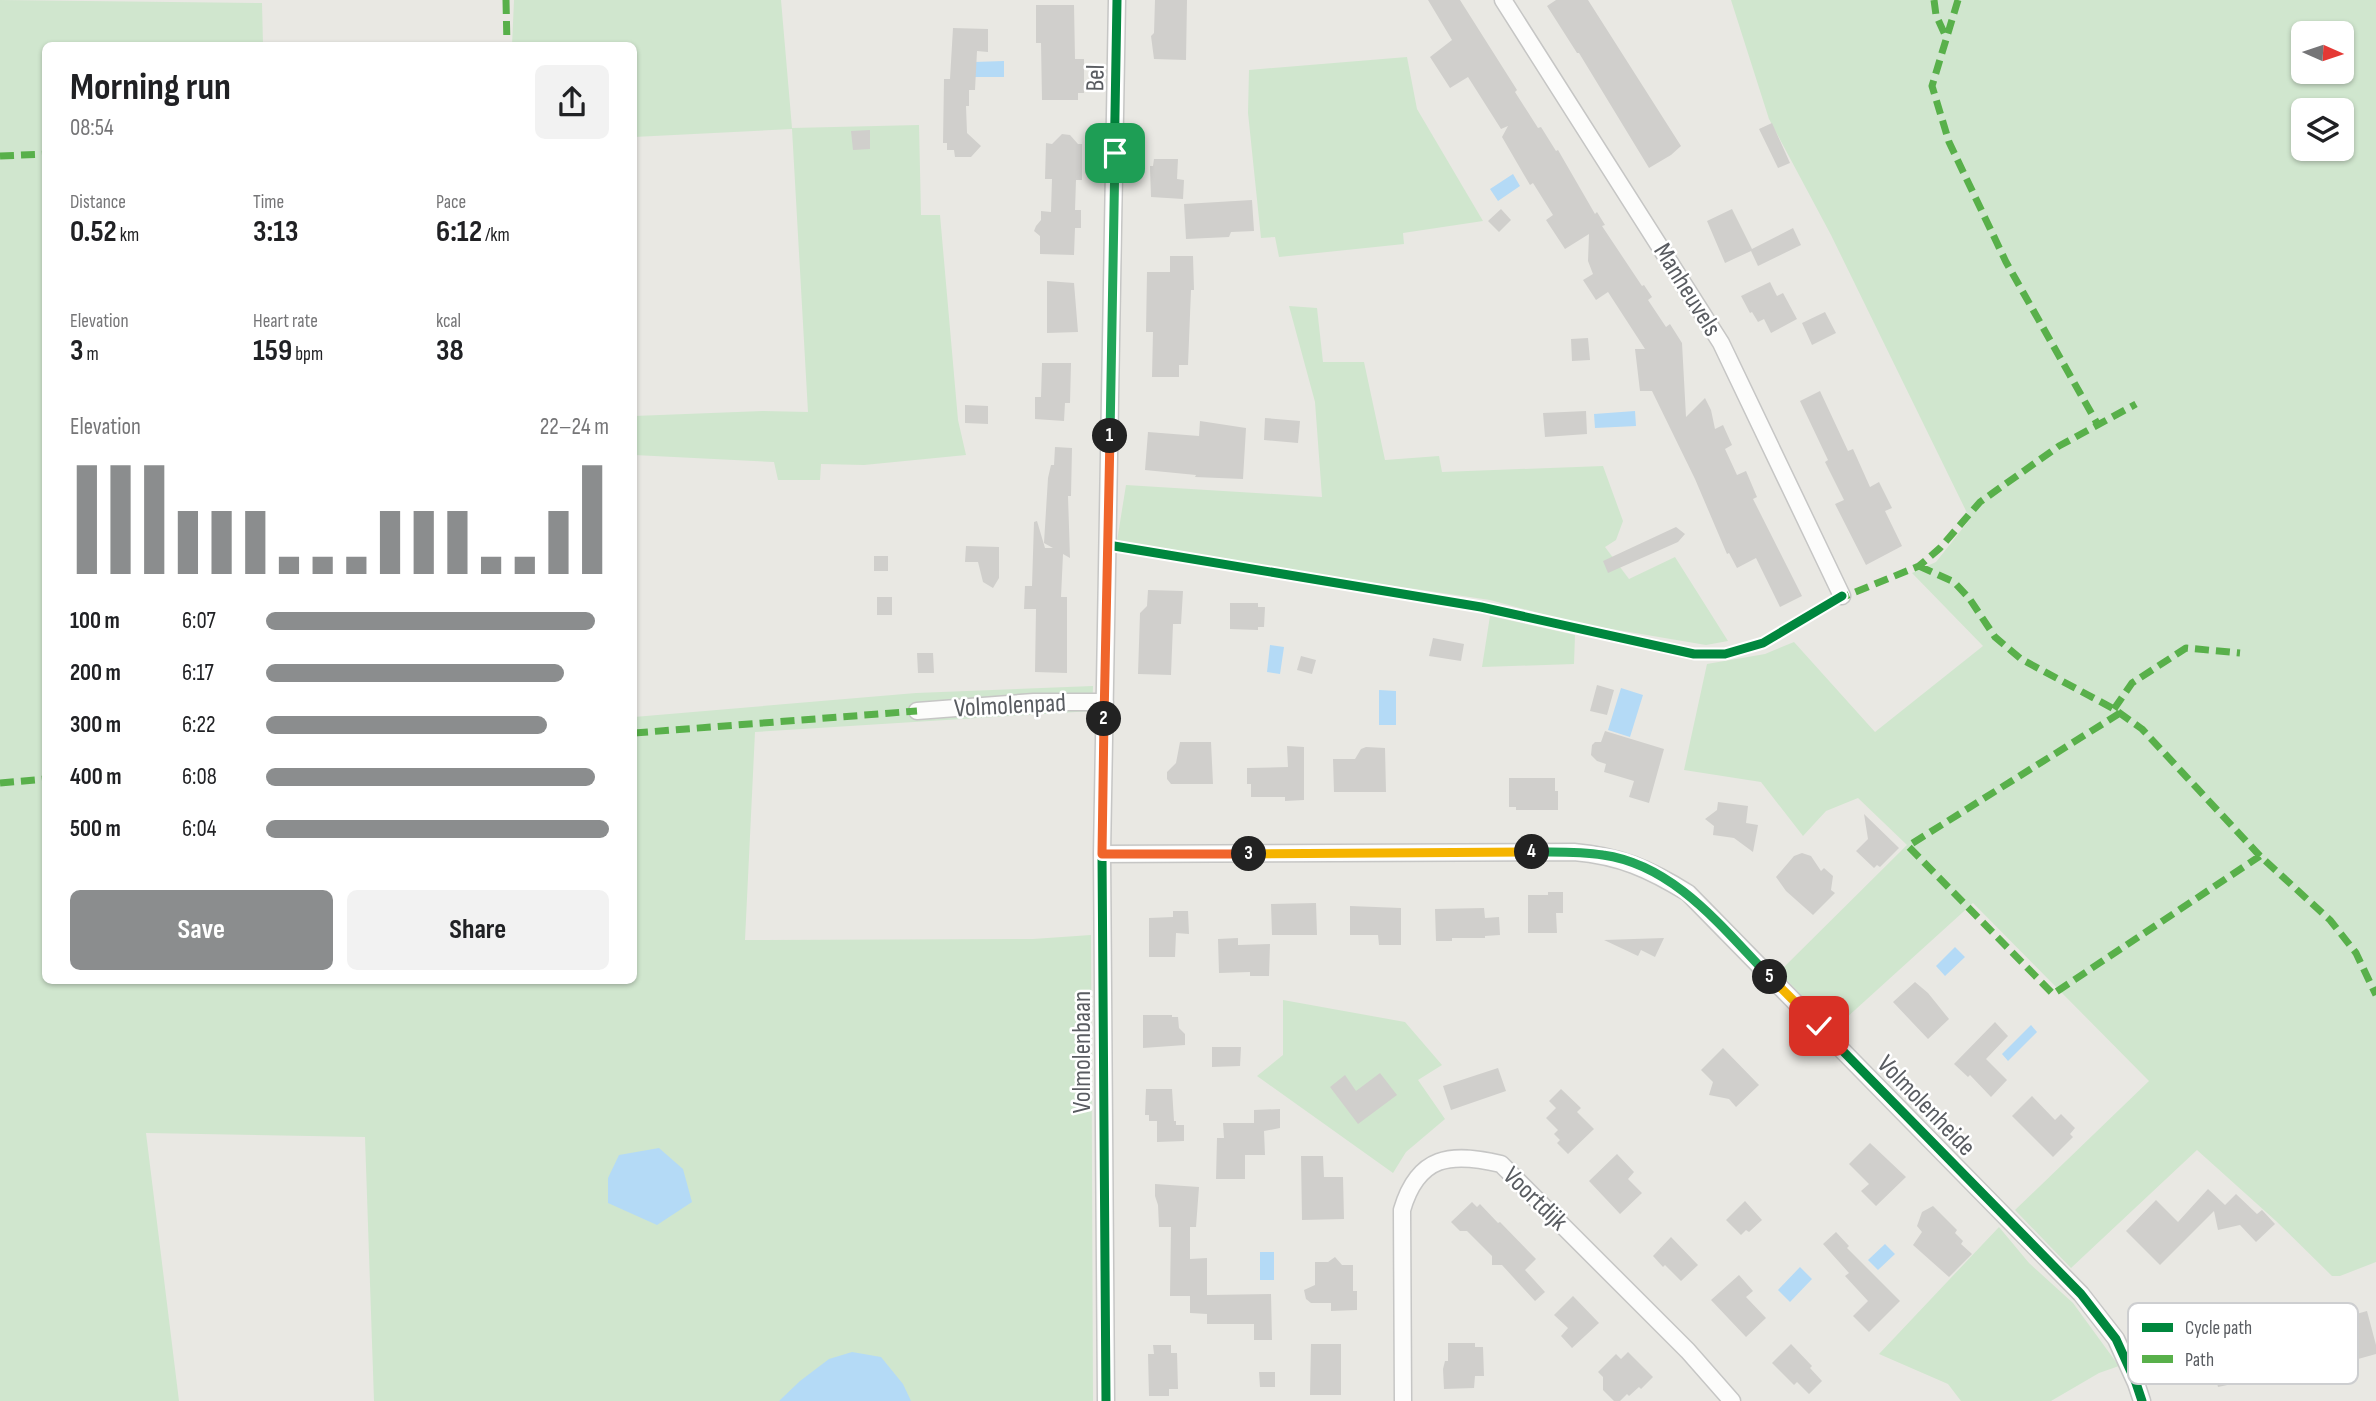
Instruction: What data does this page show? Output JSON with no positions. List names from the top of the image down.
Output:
{
  "streets": {
    "street": [
      "Bel",
      "Manheuvels",
      "Volmolenpad",
      "Volmolenbaan",
      "Volmolenheide",
      "Voortdijk"
    ]
  },
  "crossings": [
    ["Bel", "Volmolenpad"],
    ["Bel", "Volmolenbaan"],
    ["Volmolenpad", "Volmolenbaan"],
    ["Volmolenbaan", "Volmolenheide"]
  ],
  "legend": ["Cycle path", "Path"],
  "north": "right",
  "page": {
    "heading": ["Morning run", "08:54"],
    "stats": [
      ["Distance", "0.52 km"],
      ["Time", "3:13"],
      ["Pace", "6:12 /km"],
      ["Elevation", "3 m"],
      ["Heart rate", "159 bpm"],
      ["kcal", "38"]
    ],
    "chart": ["Elevation", "22–24 m"],
    "pins": [
      "1",
      "2",
      "4",
      "3",
      "5"
    ],
    "list": [
      {
        "name": "100 m",
        "note": "6:07"
      },
      {
        "name": "200 m",
        "note": "6:17"
      },
      {
        "name": "300 m",
        "note": "6:22"
      },
      {
        "name": "400 m",
        "note": "6:08"
      },
      {
        "name": "500 m",
        "note": "6:04"
      }
    ],
    "buttons": ["Save", "Share"]
  }
}
